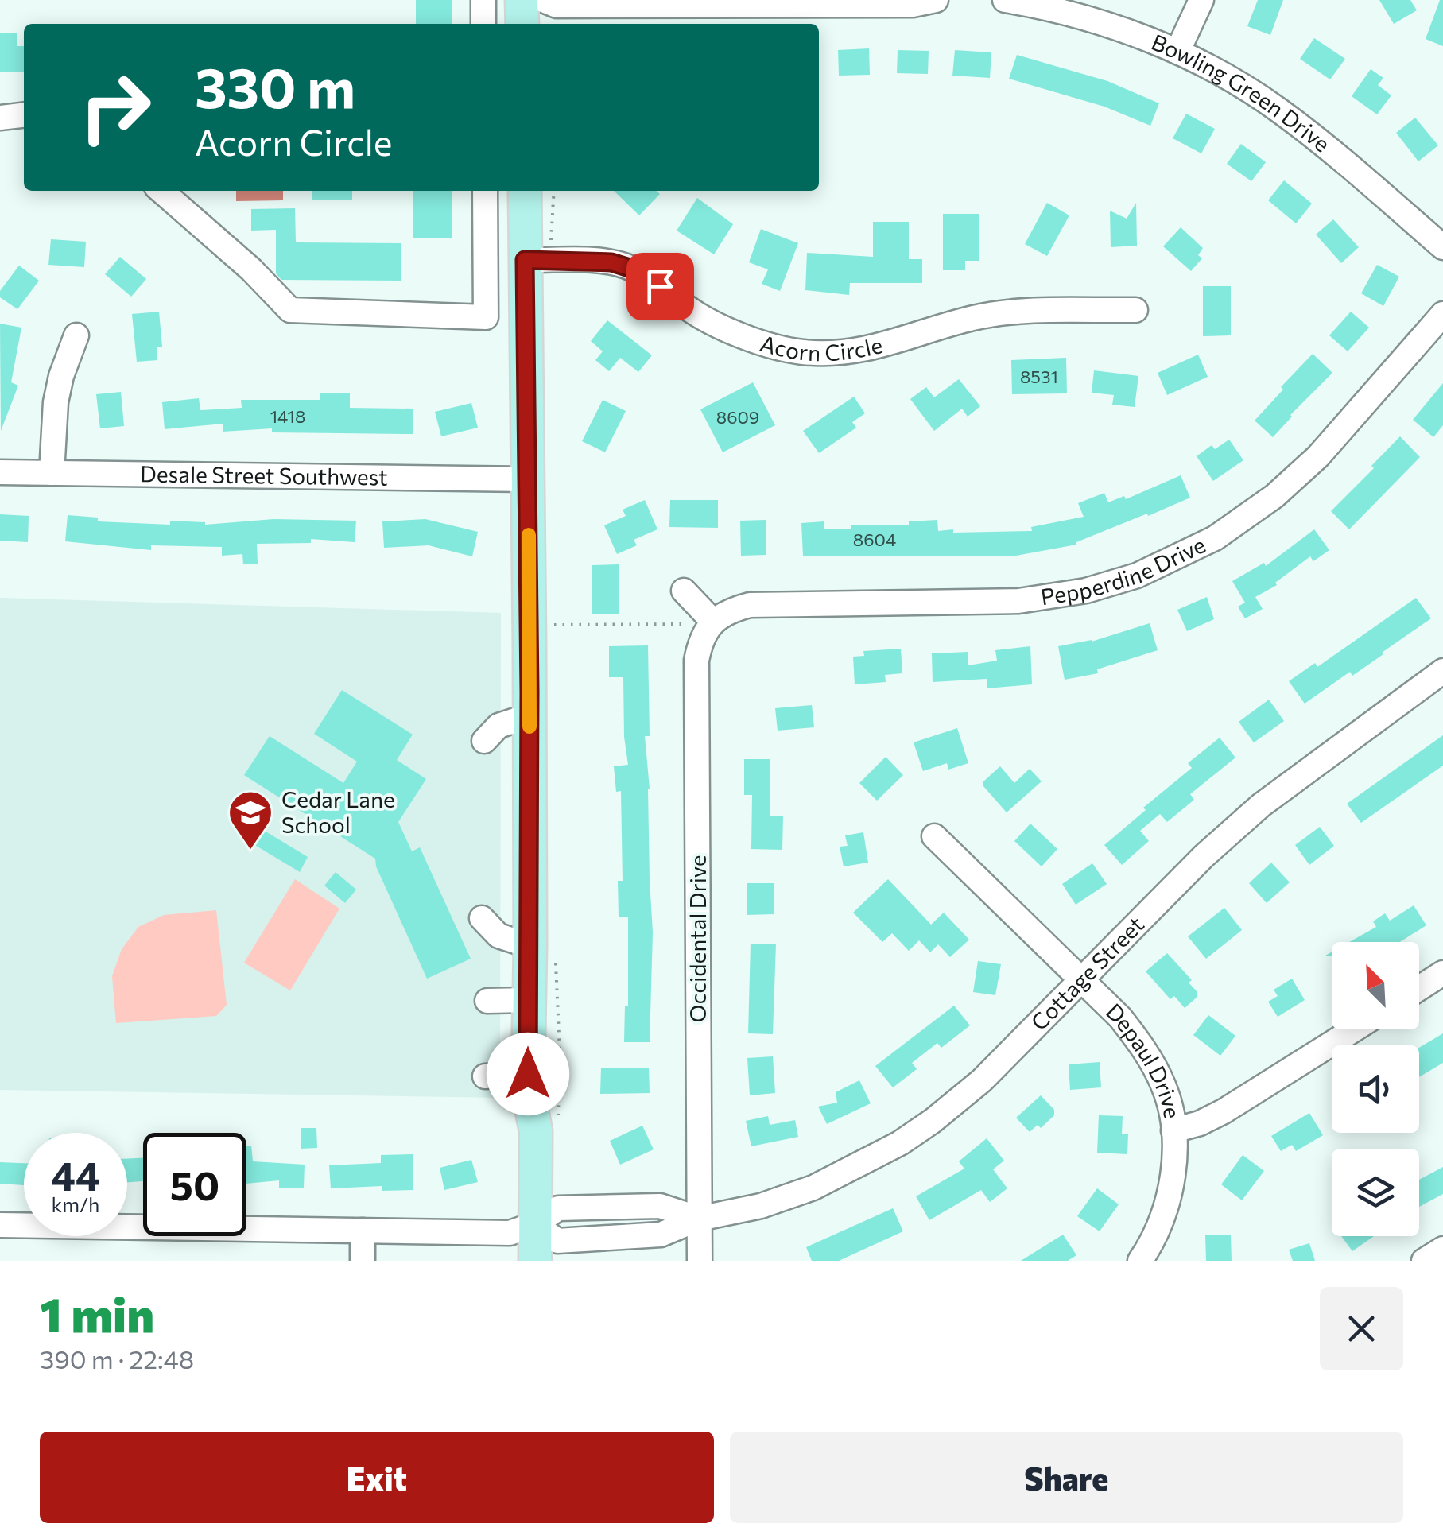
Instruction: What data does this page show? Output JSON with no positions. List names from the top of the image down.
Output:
{
  "streets": {
    "street": [
      "Bowling Green Drive",
      "Acorn Circle",
      "Desale Street Southwest",
      "Pepperdine Drive",
      "Occidental Drive",
      "Cottage Street",
      "Depaul Drive"
    ]
  },
  "crossings": [
    ["Pepperdine Drive", "Occidental Drive"],
    ["Occidental Drive", "Cottage Street"],
    ["Cottage Street", "Depaul Drive"]
  ],
  "places": {
    "school or university": ["Cedar Lane School"]
  },
  "house_numbers": [
    "8531",
    "1418",
    "8609",
    "8604"
  ],
  "north": "top left",
  "page": {
    "turn": ["330 m", "Acorn Circle"],
    "speed": "44 km/h",
    "limit": "50",
    "heading": ["1 min", "390 m · 22:48"],
    "buttons": ["Exit", "Share"]
  }
}
